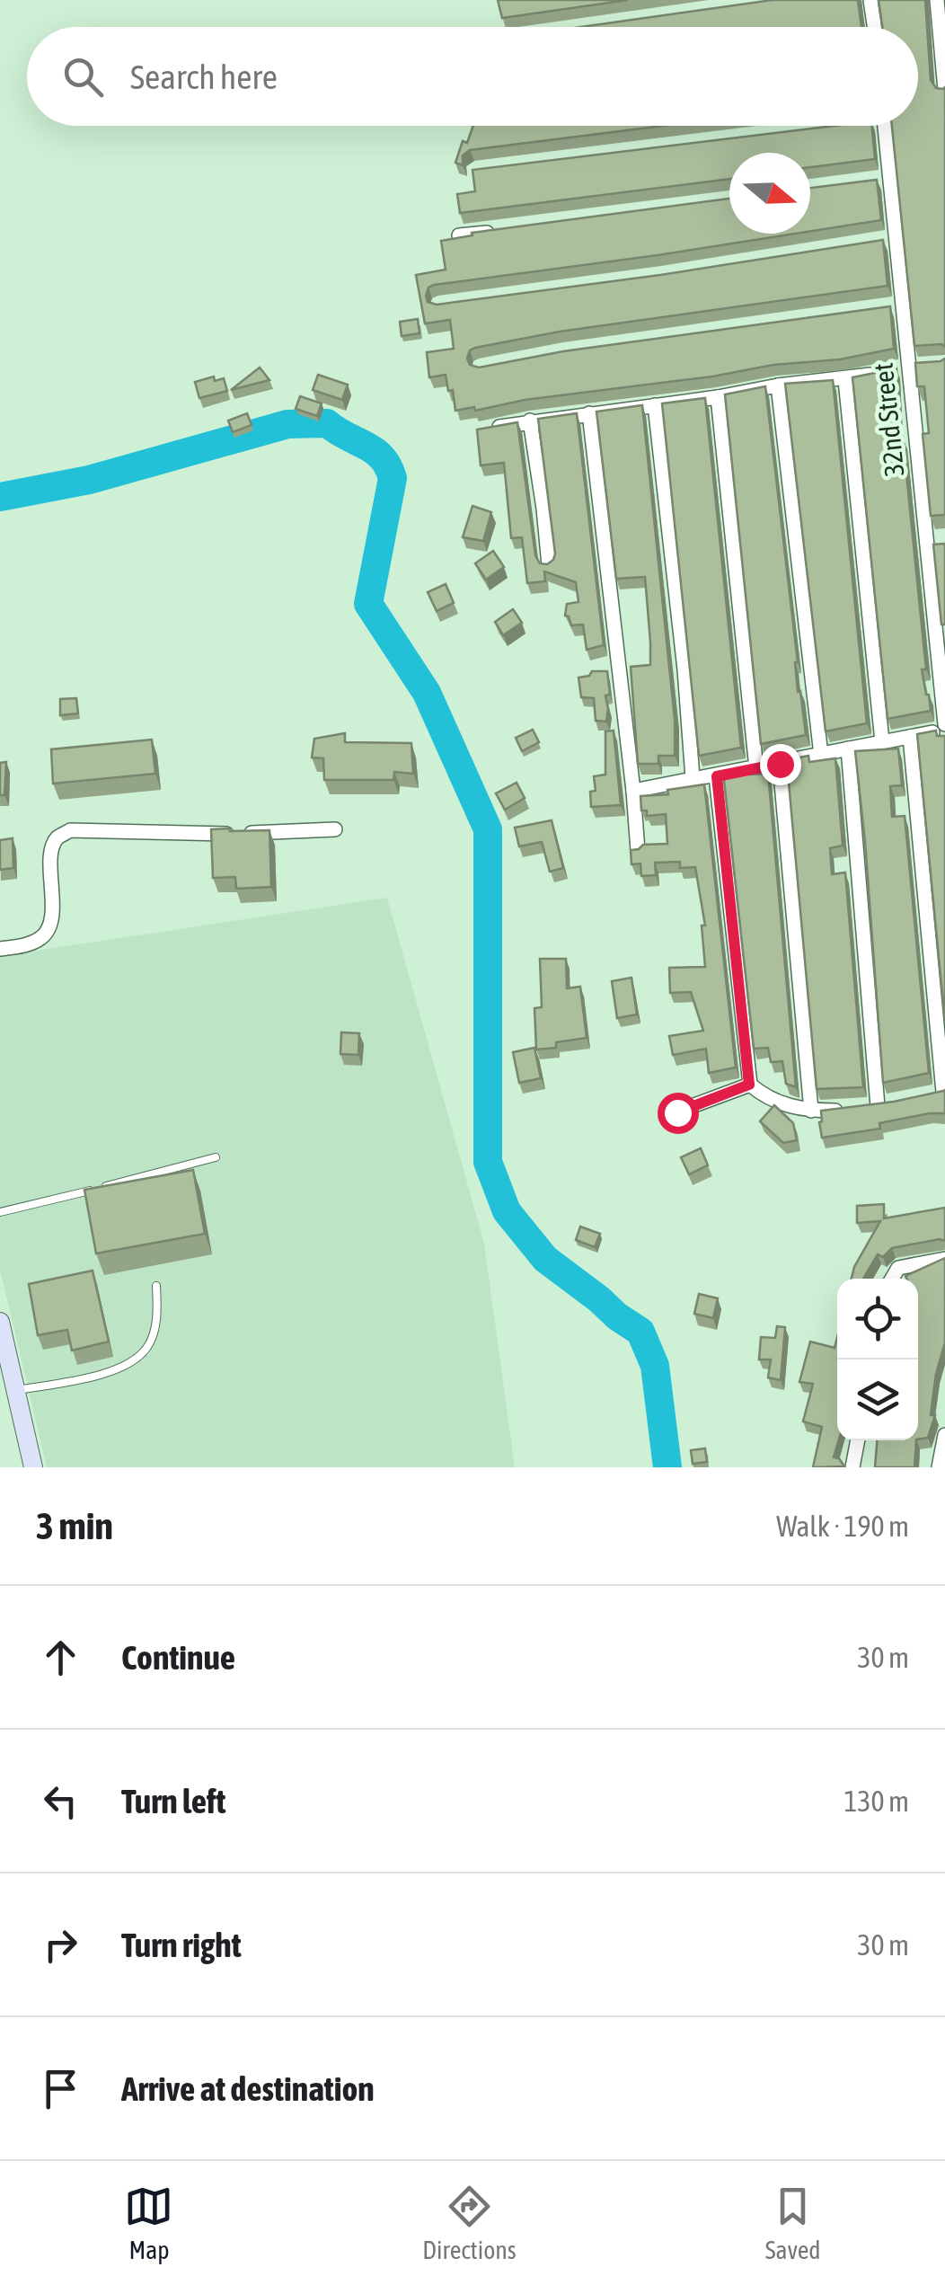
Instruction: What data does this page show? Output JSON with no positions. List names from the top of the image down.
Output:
{
  "streets": {
    "street": ["32nd Street"]
  },
  "north": "right",
  "page": {
    "search": "Search here",
    "heading": ["3 min", "Walk · 190 m"],
    "list": [
      ["Continue", "30 m"],
      ["Turn left", "130 m"],
      ["Turn right", "30 m"],
      "Arrive at destination"
    ],
    "nav": ["Map", "Directions", "Saved"]
  }
}
